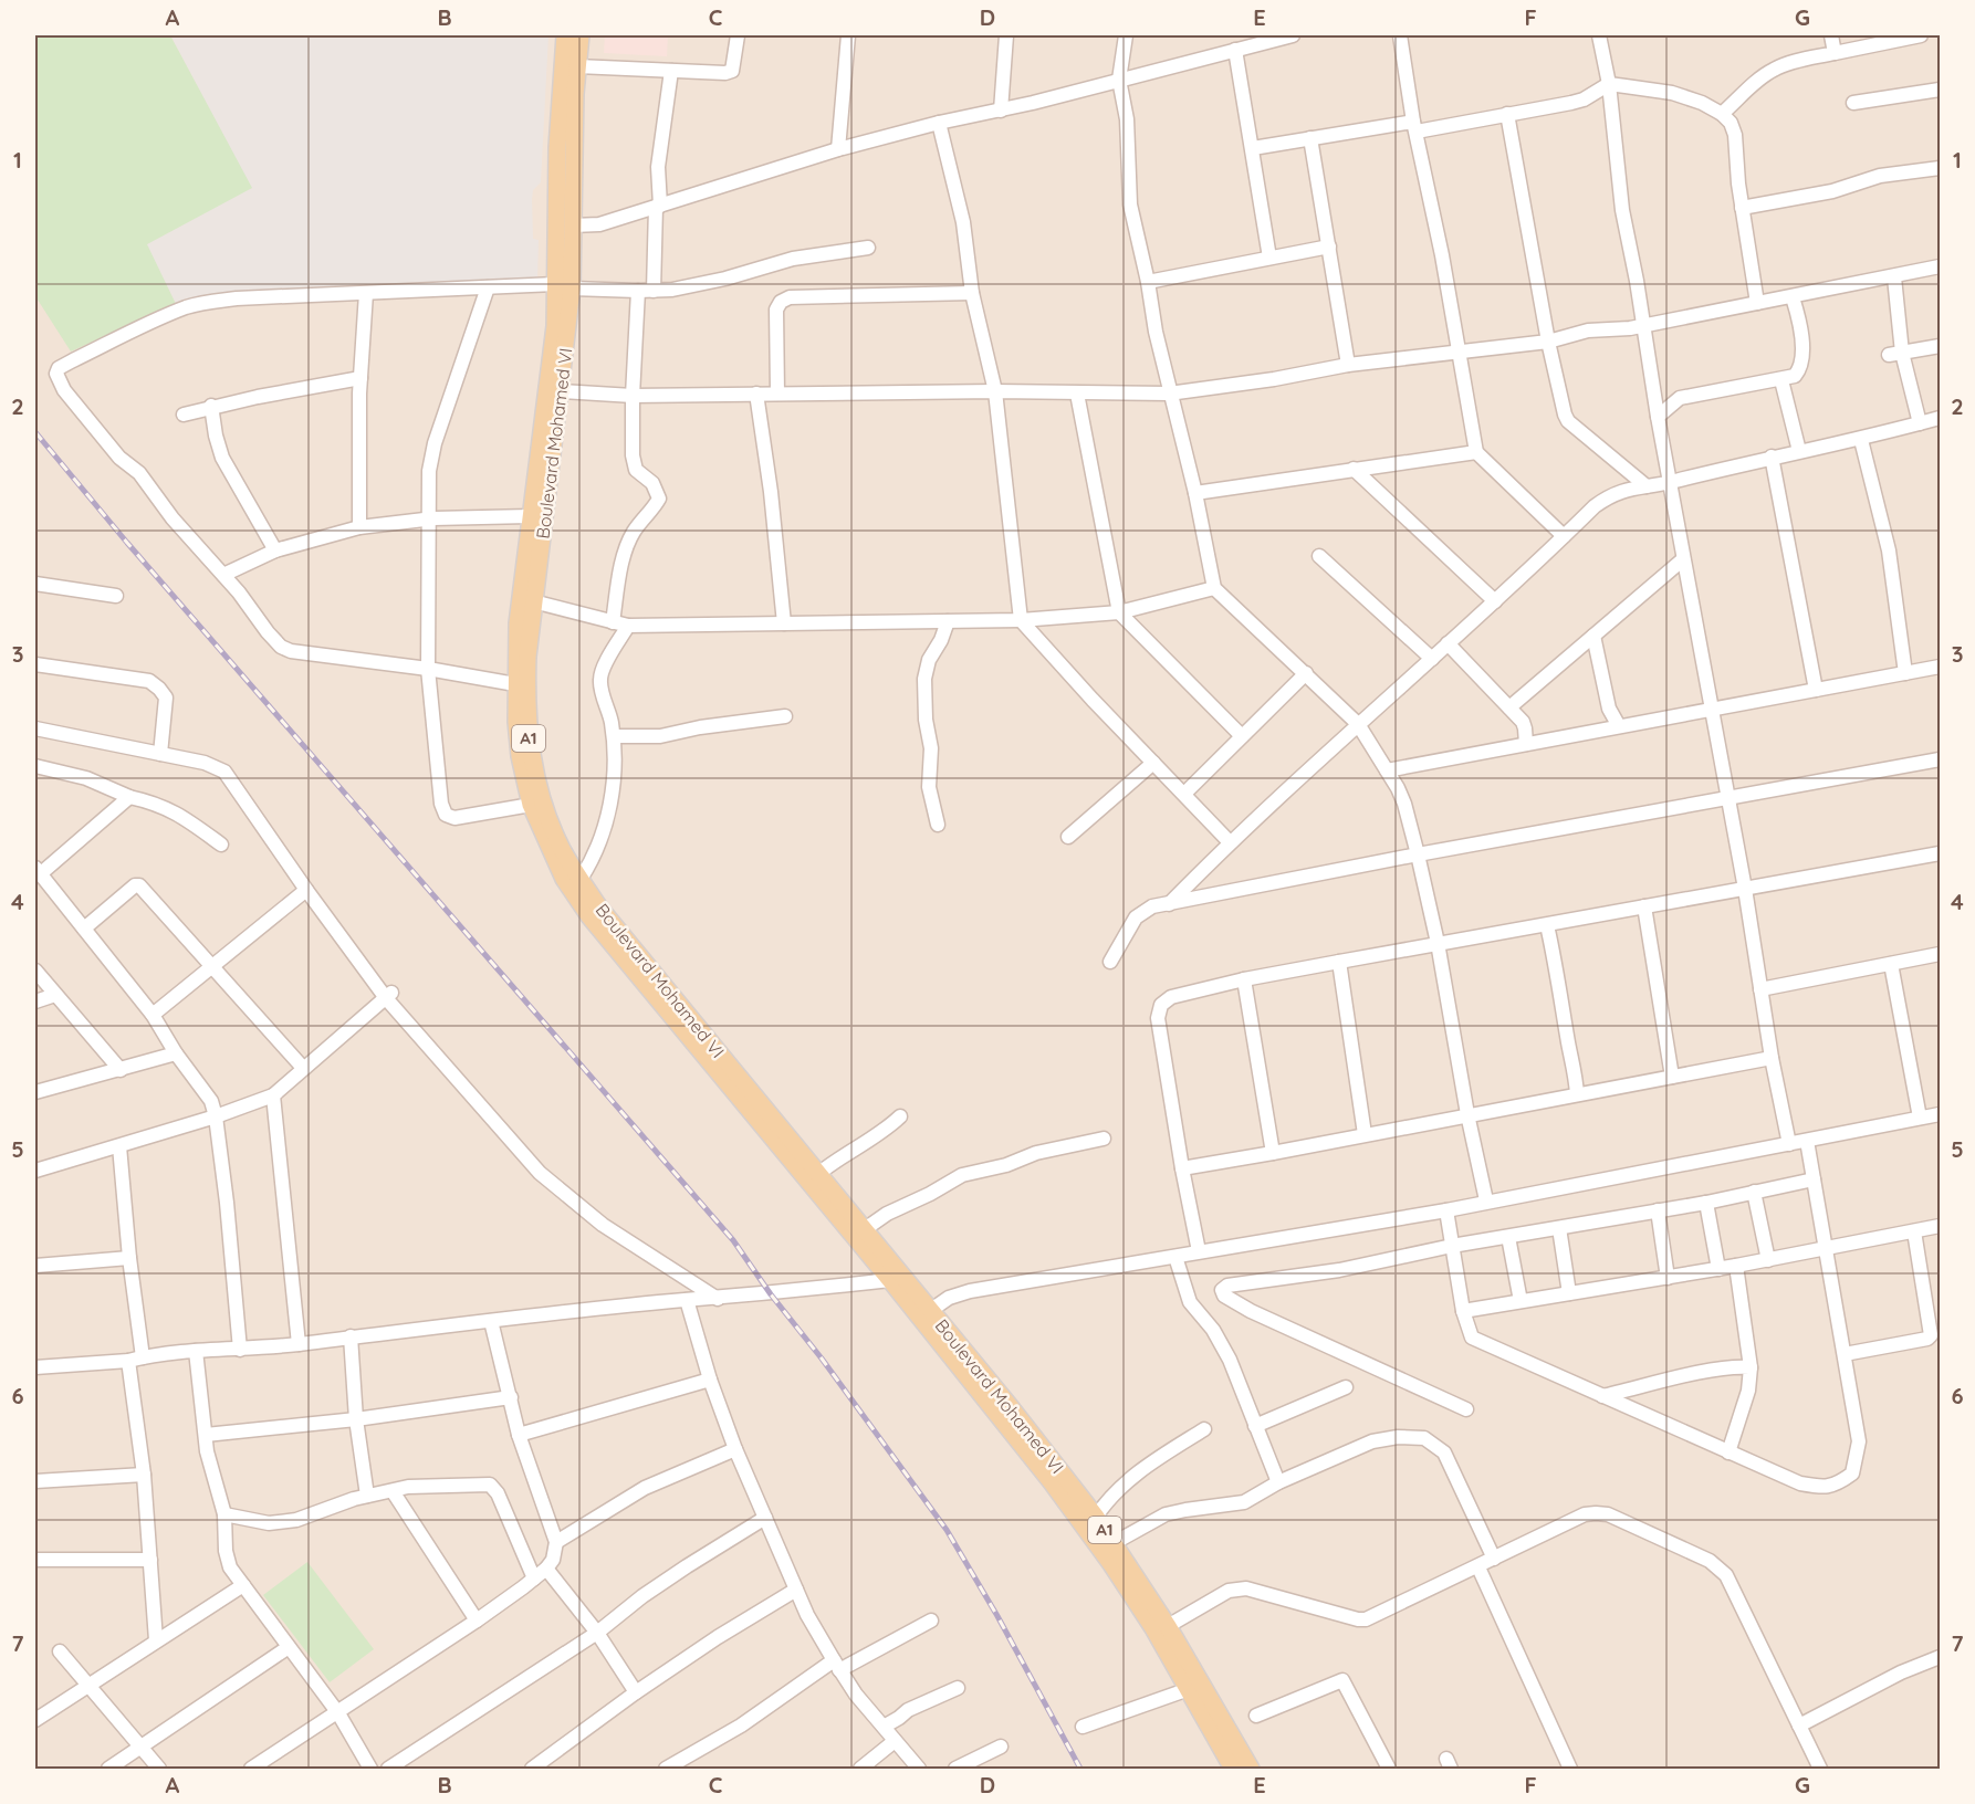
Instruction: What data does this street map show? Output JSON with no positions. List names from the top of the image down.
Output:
{
  "streets": {
    "main road": ["Boulevard Mohamed VI", "A1"]
  },
  "grid": {
    "columns": [
      "A",
      "B",
      "C",
      "D",
      "E",
      "F",
      "G"
    ],
    "rows": [
      "1",
      "2",
      "3",
      "4",
      "5",
      "6",
      "7"
    ]
  }
}
